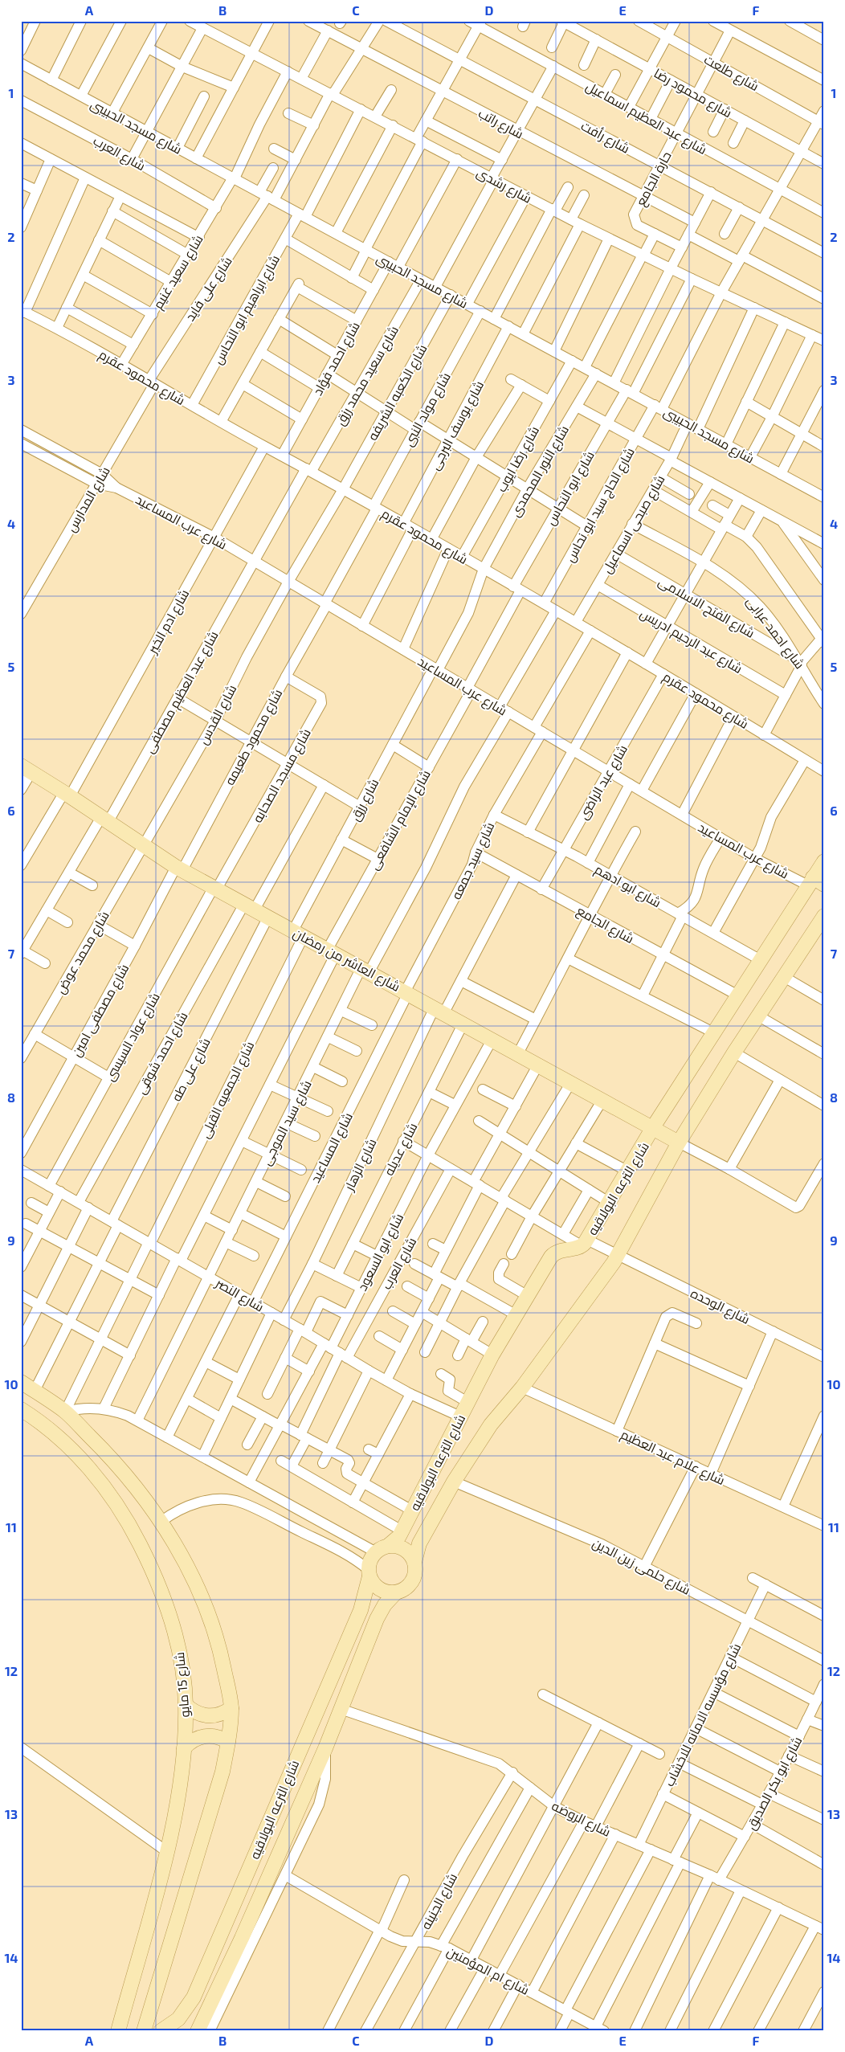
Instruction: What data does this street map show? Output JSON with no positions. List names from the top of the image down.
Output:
{
  "streets": {
    "street": [
      "شارع طلعت",
      "شارع محمود رضا",
      "شارع عبد العظيم اسماعيل",
      "شارع راتب",
      "شارع مسجد الحبيبى",
      "شارع رأفت",
      "شارع العرب",
      "حارة الجامع",
      "شارع رشدى",
      "شارع سعيد غنيم",
      "شارع على فايد",
      "شارع ابراهيم ابو النحاس",
      "شارع احمد فؤاد",
      "شارع سعيد محمد رزق",
      "شارع محمود عقرم",
      "شارع الكعبه الشريفه",
      "شارع مولد النبى",
      "شارع يوسف البرجى",
      "شارع رضا ايوب",
      "شارع النور المحمدى",
      "شارع ابو النحاس",
      "شارع المدارس",
      "شارع الحاج سيد ابو نحاس",
      "شارع عرب المساعيد",
      "شارع صبحى اسماعيل",
      "شارع الفتح الاسلامى",
      "شارع ادم الخير",
      "شارع احمد عرابى",
      "شارع عبد الرحيم ادريس",
      "شارع عبد العظيم مصطفى",
      "شارع القدس",
      "شارع محمود طعيمه",
      "شارع مسجد الصحابه",
      "شارع عبد الراضى",
      "شارع رزق",
      "شارع الإمام الشافعى",
      "شارع سيد جمعه",
      "شارع ابو ادهم",
      "شارع الجامع",
      "شارع محمد عوض",
      "شارع العاشر من رمضان",
      "شارع مصطفى امين",
      "شارع عواد السيسى",
      "شارع احمد شوقى",
      "شارع على طه",
      "شارع الجمعيه القبلى",
      "شارع سيد الموجى",
      "شارع المساعيد",
      "شارع عديله",
      "شارع الزهار",
      "شارع الترعه البولاقيه",
      "شارع ابو السعود",
      "شارع النصر",
      "شارع الوحده",
      "شارع علام عبد العظيم",
      "شارع حلمى زين الدين",
      "شارع 15 مايو",
      "شارع مؤسسه الامانه للاخشاب",
      "شارع ابو بكر الصديق",
      "شارع الروضه",
      "شارع الجنينه",
      "شارع ام المؤمنين"
    ]
  },
  "crossings": [
    ["شارع طلعت", "حارة الجامع"],
    ["شارع طلعت", "شارع الحاج سيد ابو نحاس"],
    ["شارع محمود رضا", "حارة الجامع"],
    ["شارع محمود رضا", "شارع الحاج سيد ابو نحاس"],
    ["شارع عبد العظيم اسماعيل", "حارة الجامع"],
    ["شارع عبد العظيم اسماعيل", "شارع الحاج سيد ابو نحاس"],
    ["شارع راتب", "حارة الجامع"],
    ["شارع مسجد الحبيبى", "شارع سعيد غنيم"],
    ["شارع مسجد الحبيبى", "شارع على فايد"],
    ["شارع مسجد الحبيبى", "شارع ابراهيم ابو النحاس"],
    ["شارع مسجد الحبيبى", "شارع احمد فؤاد"],
    ["شارع مسجد الحبيبى", "شارع سعيد محمد رزق"],
    ["شارع مسجد الحبيبى", "شارع الكعبه الشريفه"],
    ["شارع مسجد الحبيبى", "شارع مولد النبى"],
    ["شارع مسجد الحبيبى", "شارع يوسف البرجى"],
    ["شارع مسجد الحبيبى", "شارع رضا ايوب"],
    ["شارع مسجد الحبيبى", "شارع النور المحمدى"],
    ["شارع مسجد الحبيبى", "شارع ابو النحاس"],
    ["شارع مسجد الحبيبى", "شارع الحاج سيد ابو نحاس"],
    ["شارع مسجد الحبيبى", "شارع صبحى اسماعيل"],
    ["شارع رأفت", "حارة الجامع"],
    ["شارع رأفت", "شارع الحاج سيد ابو نحاس"],
    ["شارع العرب", "شارع سعيد غنيم"],
    ["شارع العرب", "شارع ابو السعود"],
    ["شارع العرب", "شارع النصر"],
    ["شارع العرب", "شارع الوحده"],
    ["شارع رشدى", "شارع سعيد غنيم"],
    ["شارع رشدى", "شارع ابراهيم ابو النحاس"],
    ["شارع رشدى", "شارع ابو النحاس"],
    ["شارع رشدى", "شارع الحاج سيد ابو نحاس"],
    ["شارع سعيد غنيم", "شارع محمود عقرم"],
    ["شارع على فايد", "شارع محمود عقرم"],
    ["شارع على فايد", "شارع المدارس"],
    ["شارع ابراهيم ابو النحاس", "شارع محمود عقرم"],
    ["شارع احمد فؤاد", "شارع محمود عقرم"],
    ["شارع سعيد محمد رزق", "شارع محمود عقرم"],
    ["شارع سعيد محمد رزق", "شارع عرب المساعيد"],
    ["شارع سعيد محمد رزق", "شارع عبد العظيم مصطفى"],
    ["شارع محمود عقرم", "شارع الكعبه الشريفه"],
    ["شارع محمود عقرم", "شارع مولد النبى"],
    ["شارع محمود عقرم", "شارع يوسف البرجى"],
    ["شارع محمود عقرم", "شارع رضا ايوب"],
    ["شارع محمود عقرم", "شارع النور المحمدى"],
    ["شارع محمود عقرم", "شارع ابو النحاس"],
    ["شارع محمود عقرم", "شارع المدارس"],
    ["شارع محمود عقرم", "شارع الحاج سيد ابو نحاس"],
    ["شارع محمود عقرم", "شارع صبحى اسماعيل"],
    ["شارع محمود عقرم", "شارع ادم الخير"],
    ["شارع محمود عقرم", "شارع محمود طعيمه"],
    ["شارع محمود عقرم", "شارع عبد الراضى"],
    ["شارع محمود عقرم", "شارع سيد جمعه"],
    ["شارع محمود عقرم", "شارع سيد الموجى"],
    ["شارع الكعبه الشريفه", "شارع عرب المساعيد"],
    ["شارع الكعبه الشريفه", "شارع القدس"],
    ["شارع مولد النبى", "شارع محمود طعيمه"],
    ["شارع النور المحمدى", "شارع عرب المساعيد"],
    ["شارع النور المحمدى", "شارع رزق"],
    ["شارع ابو النحاس", "شارع عرب المساعيد"],
    ["شارع ابو النحاس", "شارع الإمام الشافعى"],
    ["شارع عرب المساعيد", "شارع ادم الخير"],
    ["شارع عرب المساعيد", "شارع عبد العظيم مصطفى"],
    ["شارع عرب المساعيد", "شارع القدس"],
    ["شارع عرب المساعيد", "شارع محمود طعيمه"],
    ["شارع عرب المساعيد", "شارع عبد الراضى"],
    ["شارع عرب المساعيد", "شارع رزق"],
    ["شارع عرب المساعيد", "شارع الإمام الشافعى"],
    ["شارع عرب المساعيد", "شارع سيد جمعه"],
    ["شارع عرب المساعيد", "شارع سيد الموجى"],
    ["شارع عرب المساعيد", "شارع الترعه البولاقيه"],
    ["شارع صبحى اسماعيل", "شارع الفتح الاسلامى"],
    ["شارع صبحى اسماعيل", "شارع احمد عرابى"],
    ["شارع صبحى اسماعيل", "شارع عبد الرحيم ادريس"],
    ["شارع الفتح الاسلامى", "شارع احمد عرابى"],
    ["شارع ادم الخير", "شارع العاشر من رمضان"],
    ["شارع عبد العظيم مصطفى", "شارع العاشر من رمضان"],
    ["شارع القدس", "شارع محمد عوض"],
    ["شارع القدس", "شارع العاشر من رمضان"],
    ["شارع محمود طعيمه", "شارع مسجد الصحابه"],
    ["شارع محمود طعيمه", "شارع العاشر من رمضان"],
    ["شارع محمود طعيمه", "شارع مصطفى امين"],
    ["شارع مسجد الصحابه", "شارع العاشر من رمضان"],
    ["شارع مسجد الصحابه", "شارع عواد السيسى"],
    ["شارع عبد الراضى", "شارع ابو ادهم"],
    ["شارع عبد الراضى", "شارع الجامع"],
    ["شارع رزق", "شارع العاشر من رمضان"],
    ["شارع رزق", "شارع الجمعيه القبلى"],
    ["شارع الإمام الشافعى", "شارع العاشر من رمضان"],
    ["شارع الإمام الشافعى", "شارع النصر"],
    ["شارع سيد جمعه", "شارع ابو ادهم"],
    ["شارع سيد جمعه", "شارع الجامع"],
    ["شارع سيد جمعه", "شارع العاشر من رمضان"],
    ["شارع سيد جمعه", "شارع المساعيد"],
    ["شارع ابو ادهم", "شارع الترعه البولاقيه"],
    ["شارع الجامع", "شارع الزهار"],
    ["شارع الجامع", "شارع الترعه البولاقيه"],
    ["شارع محمد عوض", "شارع العاشر من رمضان"],
    ["شارع العاشر من رمضان", "شارع مصطفى امين"],
    ["شارع العاشر من رمضان", "شارع عواد السيسى"],
    ["شارع العاشر من رمضان", "شارع احمد شوقى"],
    ["شارع العاشر من رمضان", "شارع على طه"],
    ["شارع العاشر من رمضان", "شارع الجمعيه القبلى"],
    ["شارع العاشر من رمضان", "شارع سيد الموجى"],
    ["شارع العاشر من رمضان", "شارع المساعيد"],
    ["شارع العاشر من رمضان", "شارع عديله"],
    ["شارع العاشر من رمضان", "شارع الزهار"],
    ["شارع العاشر من رمضان", "شارع الترعه البولاقيه"],
    ["شارع العاشر من رمضان", "شارع ابو السعود"],
    ["شارع عواد السيسى", "شارع النصر"],
    ["شارع احمد شوقى", "شارع النصر"],
    ["شارع على طه", "شارع النصر"],
    ["شارع الجمعيه القبلى", "شارع النصر"],
    ["شارع سيد الموجى", "شارع النصر"],
    ["شارع المساعيد", "شارع النصر"],
    ["شارع عديله", "شارع الوحده"],
    ["شارع الزهار", "شارع النصر"],
    ["شارع الترعه البولاقيه", "شارع النصر"],
    ["شارع الترعه البولاقيه", "شارع الوحده"],
    ["شارع الترعه البولاقيه", "شارع علام عبد العظيم"],
    ["شارع الترعه البولاقيه", "شارع حلمى زين الدين"],
    ["شارع الترعه البولاقيه", "شارع الروضه"],
    ["شارع ابو السعود", "شارع النصر"],
    ["شارع ابو السعود", "شارع الوحده"],
    ["شارع حلمى زين الدين", "شارع مؤسسه الامانه للاخشاب"],
    ["شارع مؤسسه الامانه للاخشاب", "شارع الروضه"],
    ["شارع ابو بكر الصديق", "شارع الروضه"],
    ["شارع الروضه", "شارع الجنينه"],
    ["شارع الجنينه", "شارع ام المؤمنين"]
  ],
  "grid": {
    "columns": [
      "A",
      "B",
      "C",
      "D",
      "E",
      "F"
    ],
    "rows": [
      "1",
      "2",
      "3",
      "4",
      "5",
      "6",
      "7",
      "8",
      "9",
      "10",
      "11",
      "12",
      "13",
      "14"
    ]
  }
}
